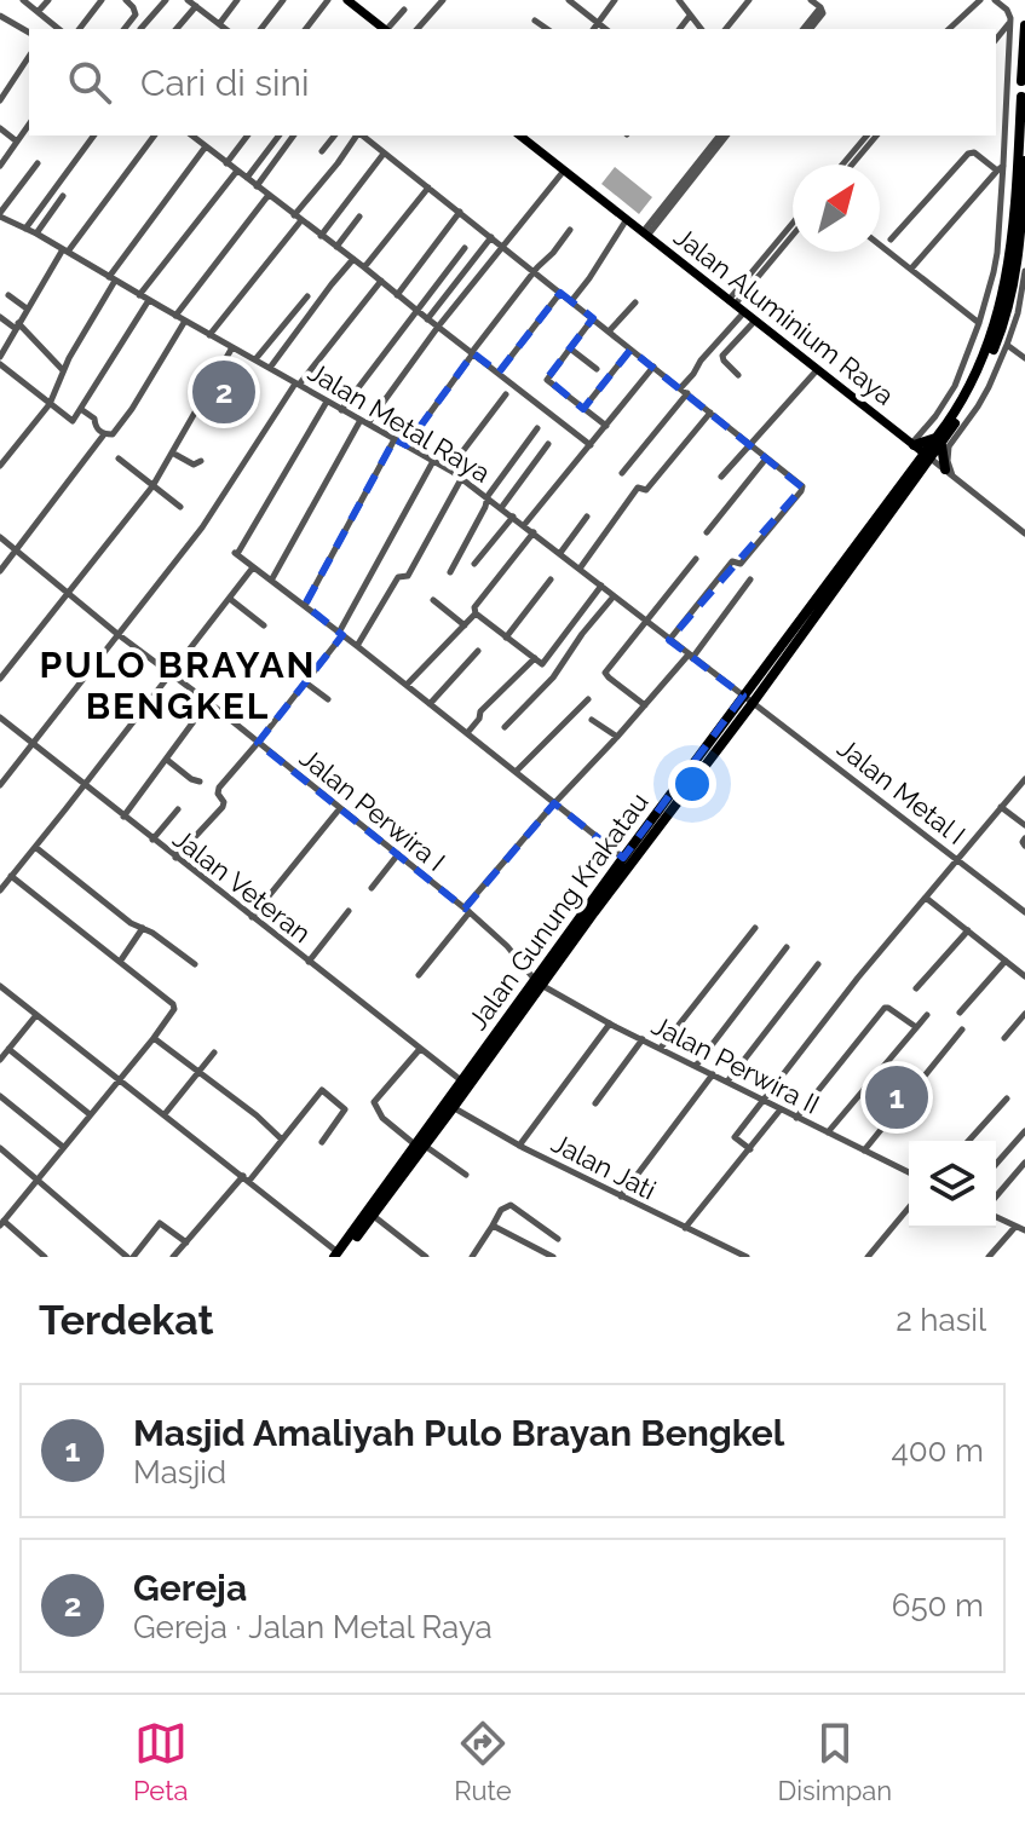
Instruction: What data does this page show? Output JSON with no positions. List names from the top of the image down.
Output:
{
  "streets": {
    "highway": ["Jalan Gunung Krakatau"],
    "main road": ["Jalan Aluminium Raya"],
    "street": [
      "Jalan Metal Raya",
      "Jalan Metal I",
      "Jalan Perwira I",
      "Jalan Veteran",
      "Jalan Perwira II",
      "Jalan Jati"
    ]
  },
  "crossings": [
    ["Jalan Aluminium Raya", "Jalan Gunung Krakatau"],
    ["Jalan Metal Raya", "Jalan Metal I"],
    ["Jalan Metal Raya", "Jalan Gunung Krakatau"],
    ["Jalan Metal I", "Jalan Gunung Krakatau"],
    ["Jalan Perwira I", "Jalan Gunung Krakatau"],
    ["Jalan Perwira I", "Jalan Perwira II"],
    ["Jalan Veteran", "Jalan Gunung Krakatau"],
    ["Jalan Gunung Krakatau", "Jalan Perwira II"],
    ["Jalan Gunung Krakatau", "Jalan Jati"]
  ],
  "districts": ["PULO BRAYAN BENGKEL"],
  "north": "top right",
  "page": {
    "search": "Cari di sini",
    "pins": ["2", "1"],
    "heading": ["Terdekat", "2 hasil"],
    "list": [
      {
        "mark": "1",
        "name": "Masjid Amaliyah Pulo Brayan Bengkel",
        "note": "Masjid",
        "value": "400 m"
      },
      {
        "mark": "2",
        "name": "Gereja",
        "note": "Gereja · Jalan Metal Raya",
        "value": "650 m"
      }
    ],
    "nav": ["Peta", "Rute", "Disimpan"]
  }
}
